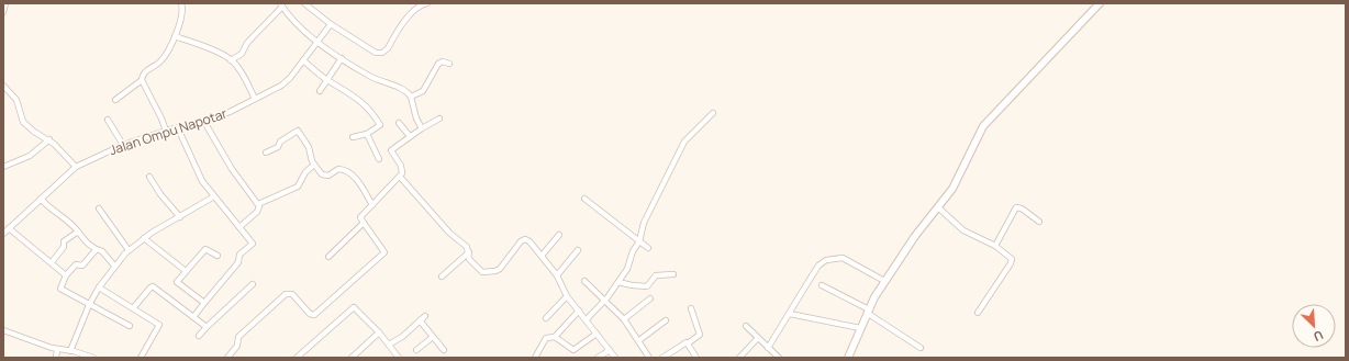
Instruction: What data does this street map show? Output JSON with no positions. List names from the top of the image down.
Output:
{
  "streets": {
    "street": ["Jalan Ompu Napotar"]
  },
  "north": "bottom right"
}
